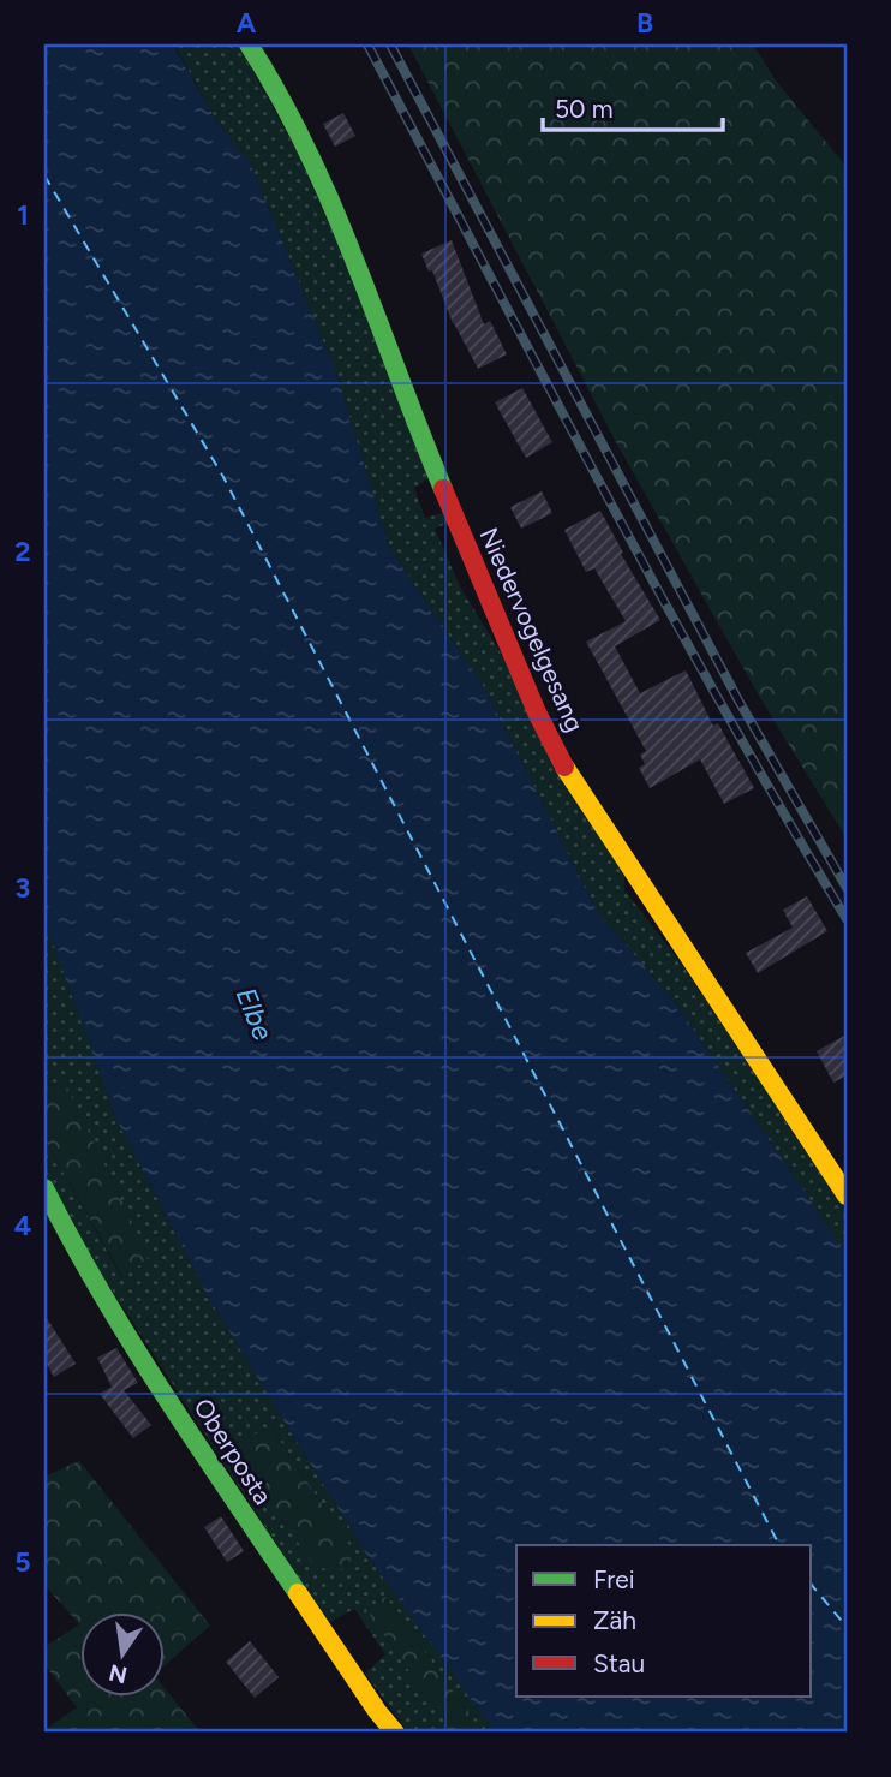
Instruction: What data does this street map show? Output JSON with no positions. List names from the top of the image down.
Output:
{
  "streets": {
    "street": ["Niedervogelgesang", "Oberposta"]
  },
  "water": ["Elbe"],
  "legend": ["Frei", "Zäh", "Stau"],
  "scale_bar": "50 m",
  "north": "bottom",
  "grid": {
    "columns": ["A", "B"],
    "rows": [
      "1",
      "2",
      "3",
      "4",
      "5"
    ]
  }
}
